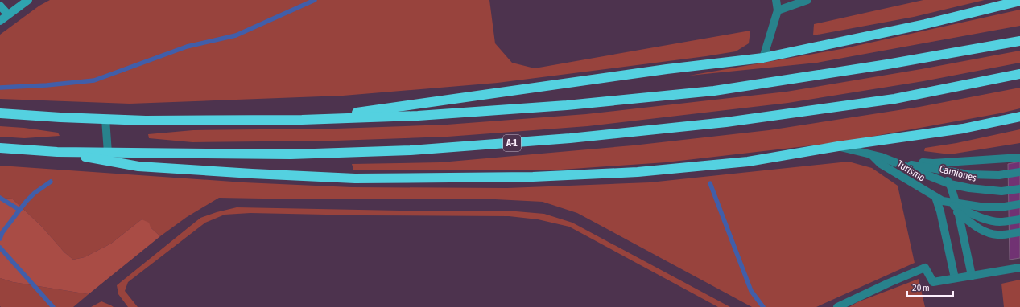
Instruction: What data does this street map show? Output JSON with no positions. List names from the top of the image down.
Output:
{
  "streets": {
    "highway": ["A-1"],
    "lane": ["Turismo", "Camiones"]
  },
  "crossings": [
    ["Turismo", "Camiones"]
  ],
  "scale_bar": "20 m"
}
